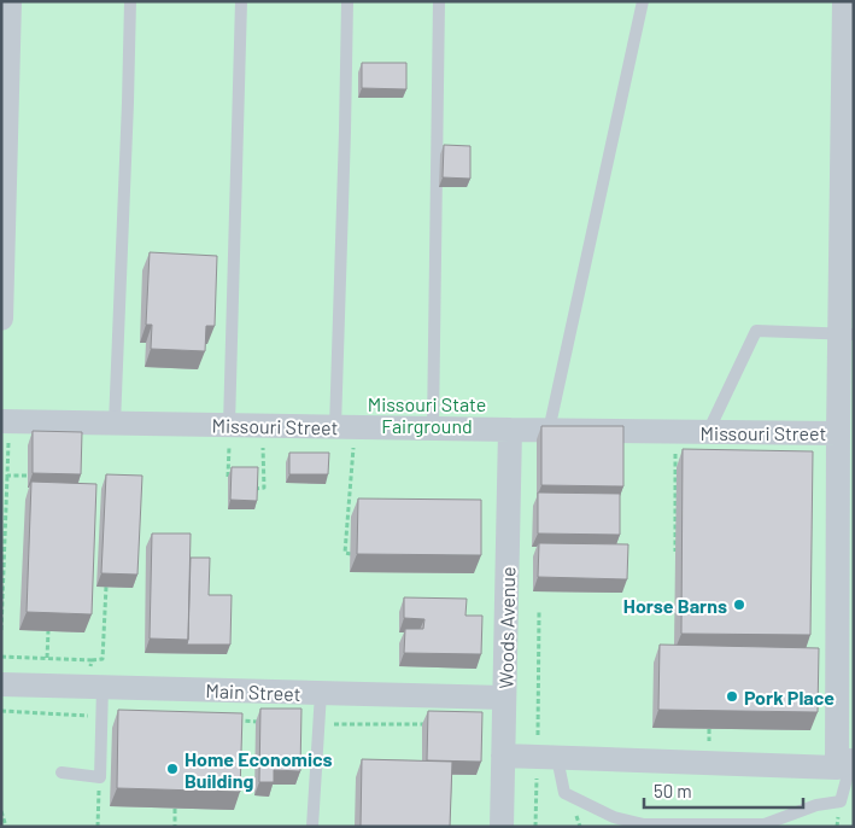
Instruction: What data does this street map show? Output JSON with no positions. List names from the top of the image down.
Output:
{
  "streets": {
    "street": ["Missouri Street", "Woods Avenue", "Main Street"]
  },
  "crossings": [
    ["Missouri Street", "Woods Avenue"],
    ["Woods Avenue", "Main Street"]
  ],
  "parks": ["Missouri State Fairground"],
  "places": ["Horse Barns", "Pork Place", "Home Economics Building"],
  "scale_bar": "50 m"
}
